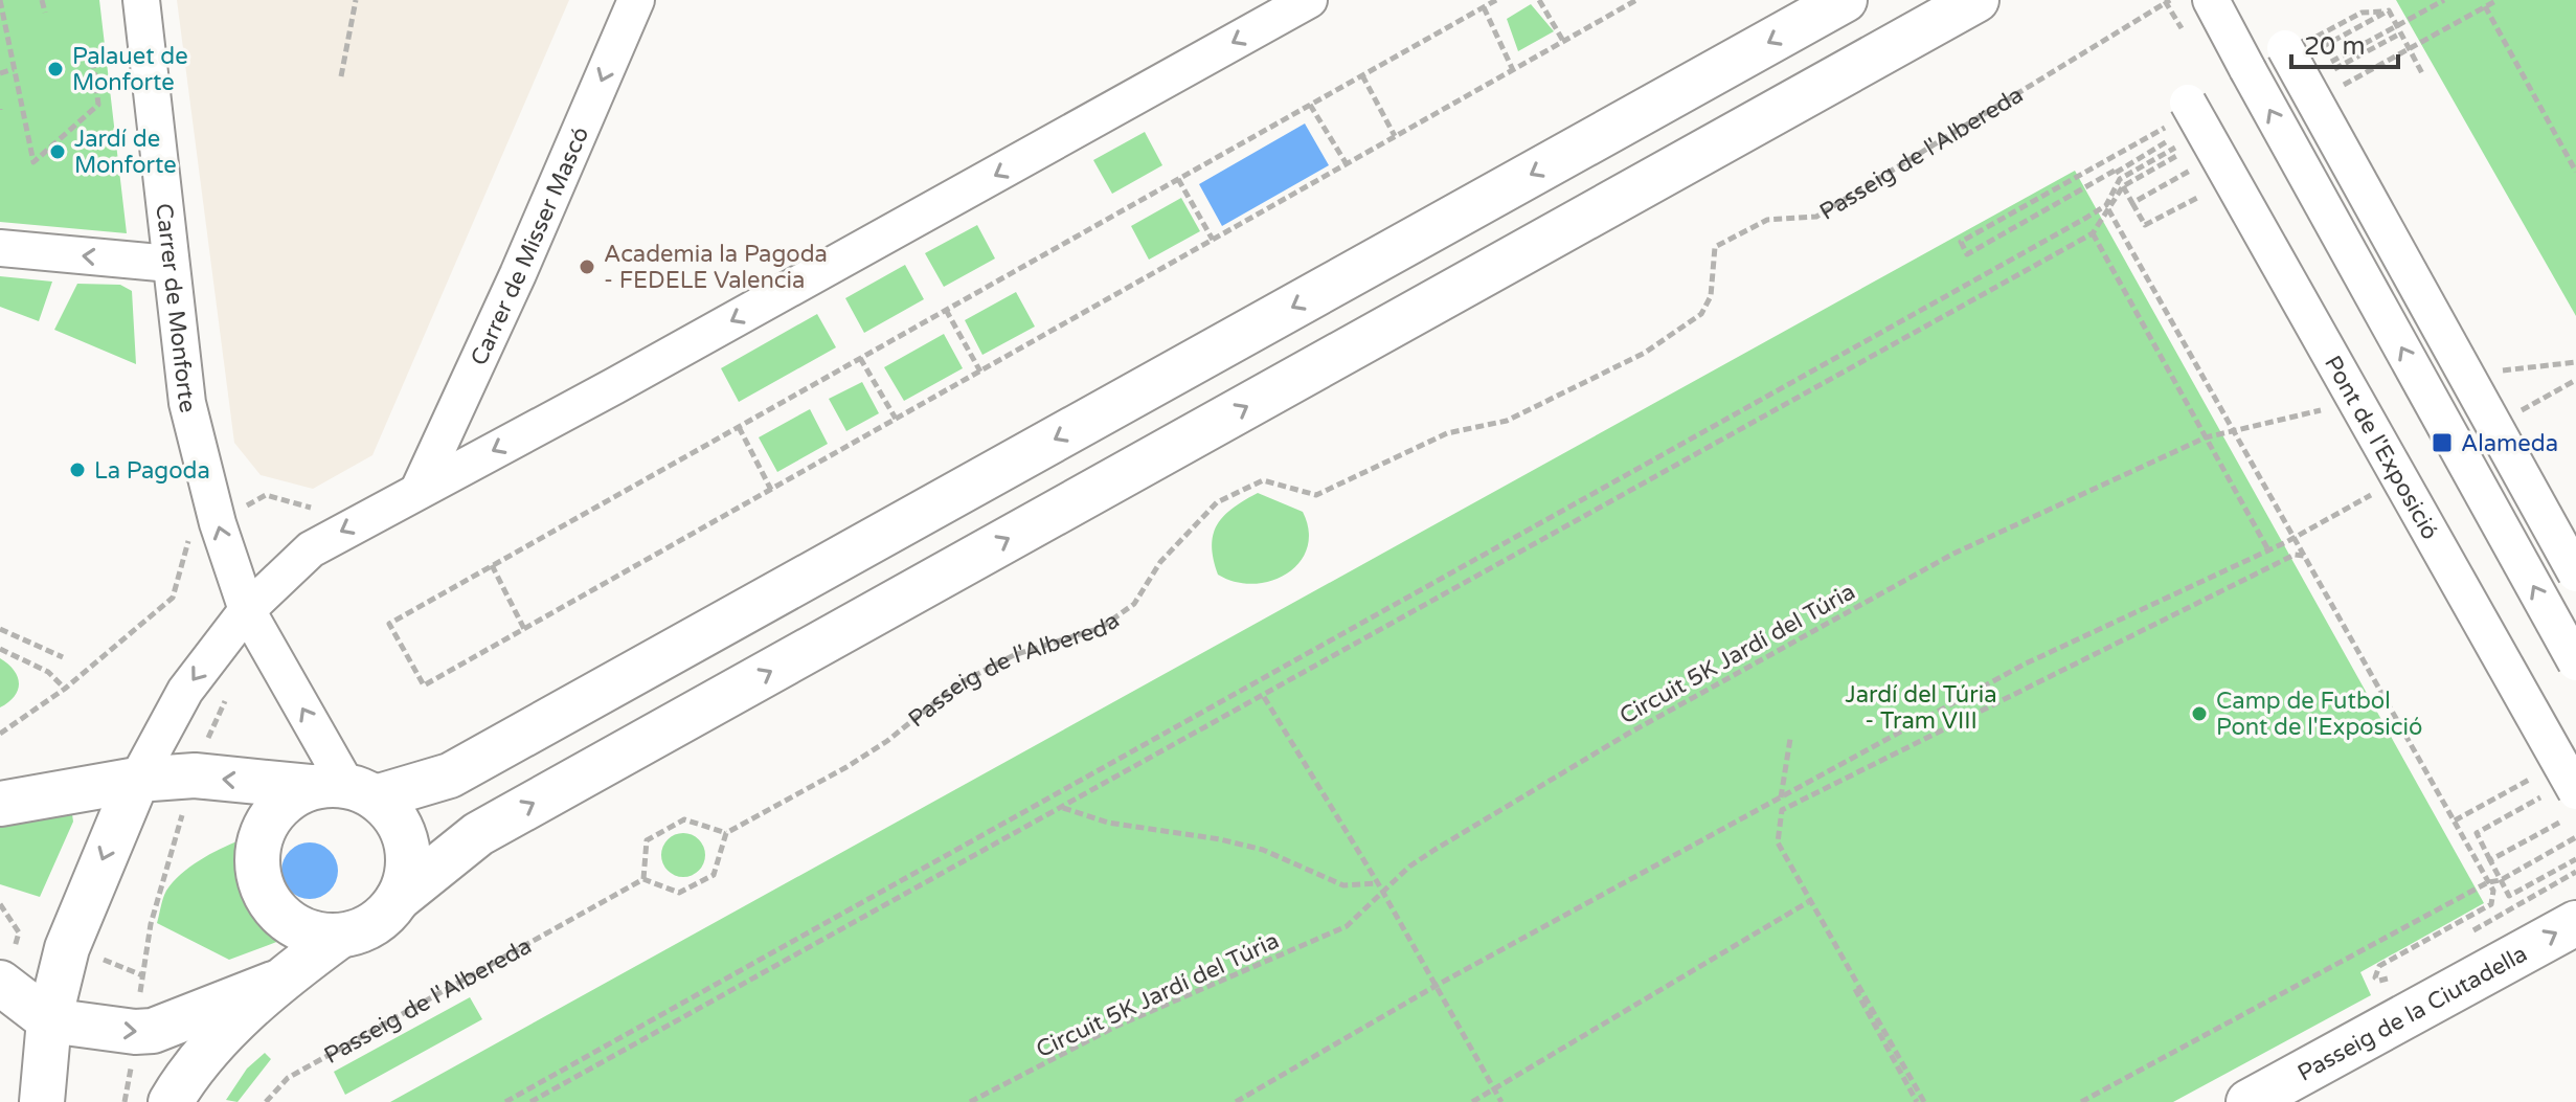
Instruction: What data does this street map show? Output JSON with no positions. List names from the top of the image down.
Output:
{
  "streets": {
    "main road": ["Passeig de la Ciutadella"],
    "street": ["Carrer de Misser Mascó", "Carrer de Monforte", "Pont de l'Exposició"],
    "path": ["Passeig de l'Albereda", "Circuit 5K Jardí del Túria"]
  },
  "one_way": ["Carrer de Misser Mascó", "Carrer de Monforte", "Passeig de la Ciutadella"],
  "parks": ["Jardí del Túria - Tram VIII"],
  "places": {
    "other": [
      "Palauet de Monforte",
      "Jardí de Monforte",
      "Academia la Pagoda - FEDELE Valencia",
      "La Pagoda",
      "Camp de Futbol Pont de l'Exposició"
    ],
    "transit": ["Alameda"]
  },
  "scale_bar": "20 m"
}
